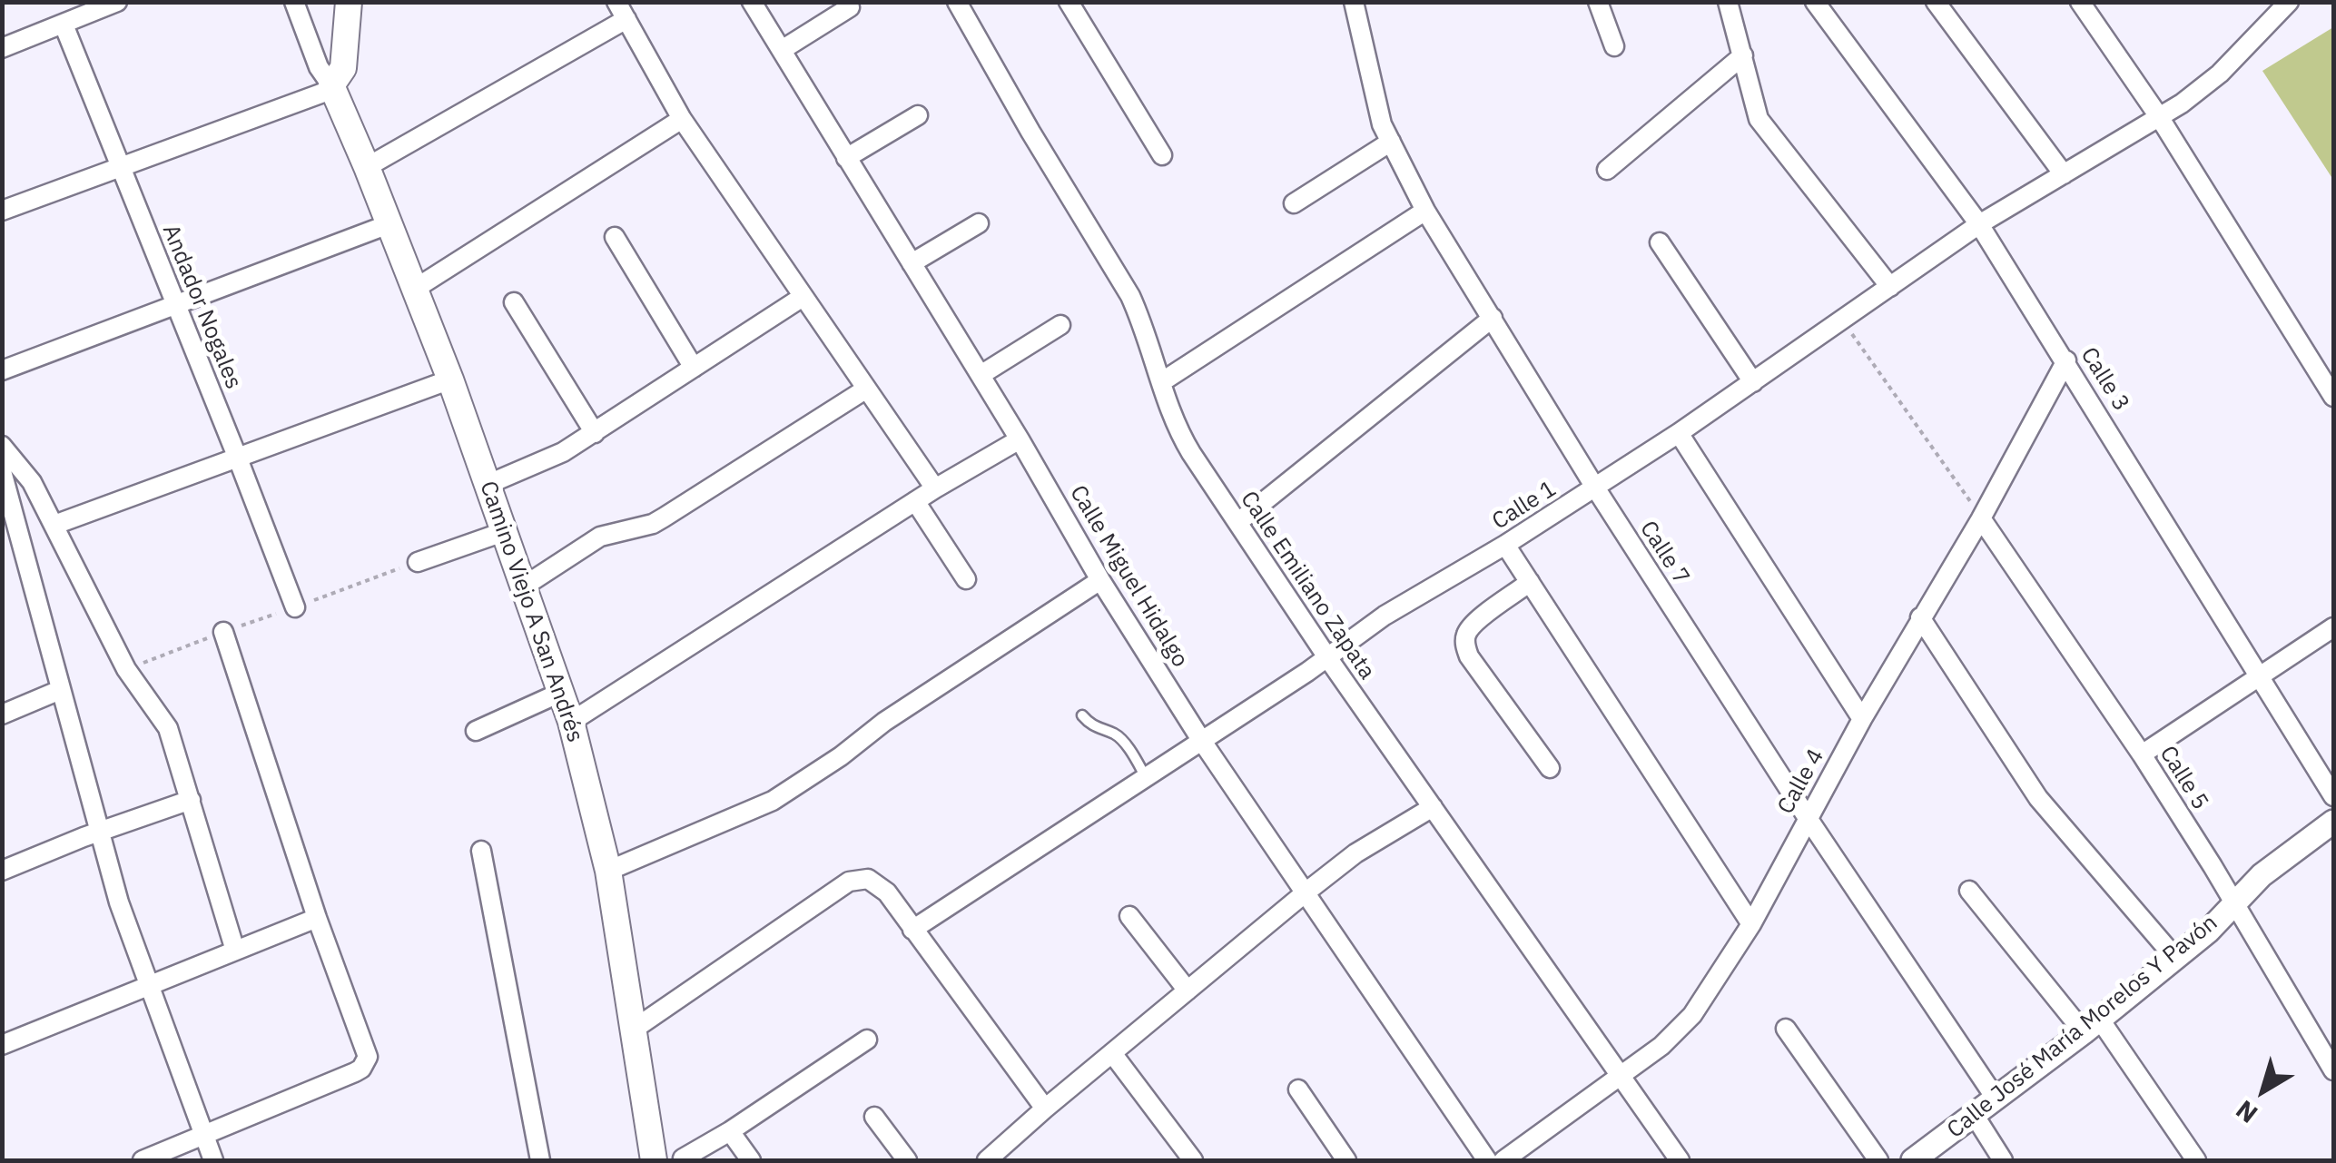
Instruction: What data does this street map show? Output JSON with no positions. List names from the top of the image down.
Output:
{
  "streets": {
    "main road": ["Camino Viejo A San Andrés"],
    "street": [
      "Andador Nogales",
      "Calle 3",
      "Calle 1",
      "Calle 7",
      "Calle Miguel Hidalgo",
      "Calle Emiliano Zapata",
      "Calle 5",
      "Calle 4",
      "Calle José María Morelos Y Pavón"
    ]
  },
  "crossings": [
    ["Calle 3", "Calle 1"],
    ["Calle 3", "Calle 4"],
    ["Calle 1", "Calle 7"],
    ["Calle 1", "Calle Miguel Hidalgo"],
    ["Calle 1", "Calle Emiliano Zapata"],
    ["Calle 7", "Calle 4"],
    ["Calle 7", "Calle José María Morelos Y Pavón"],
    ["Calle Emiliano Zapata", "Calle 4"],
    ["Calle 5", "Calle 4"],
    ["Calle 5", "Calle José María Morelos Y Pavón"]
  ],
  "north": "bottom left"
}
